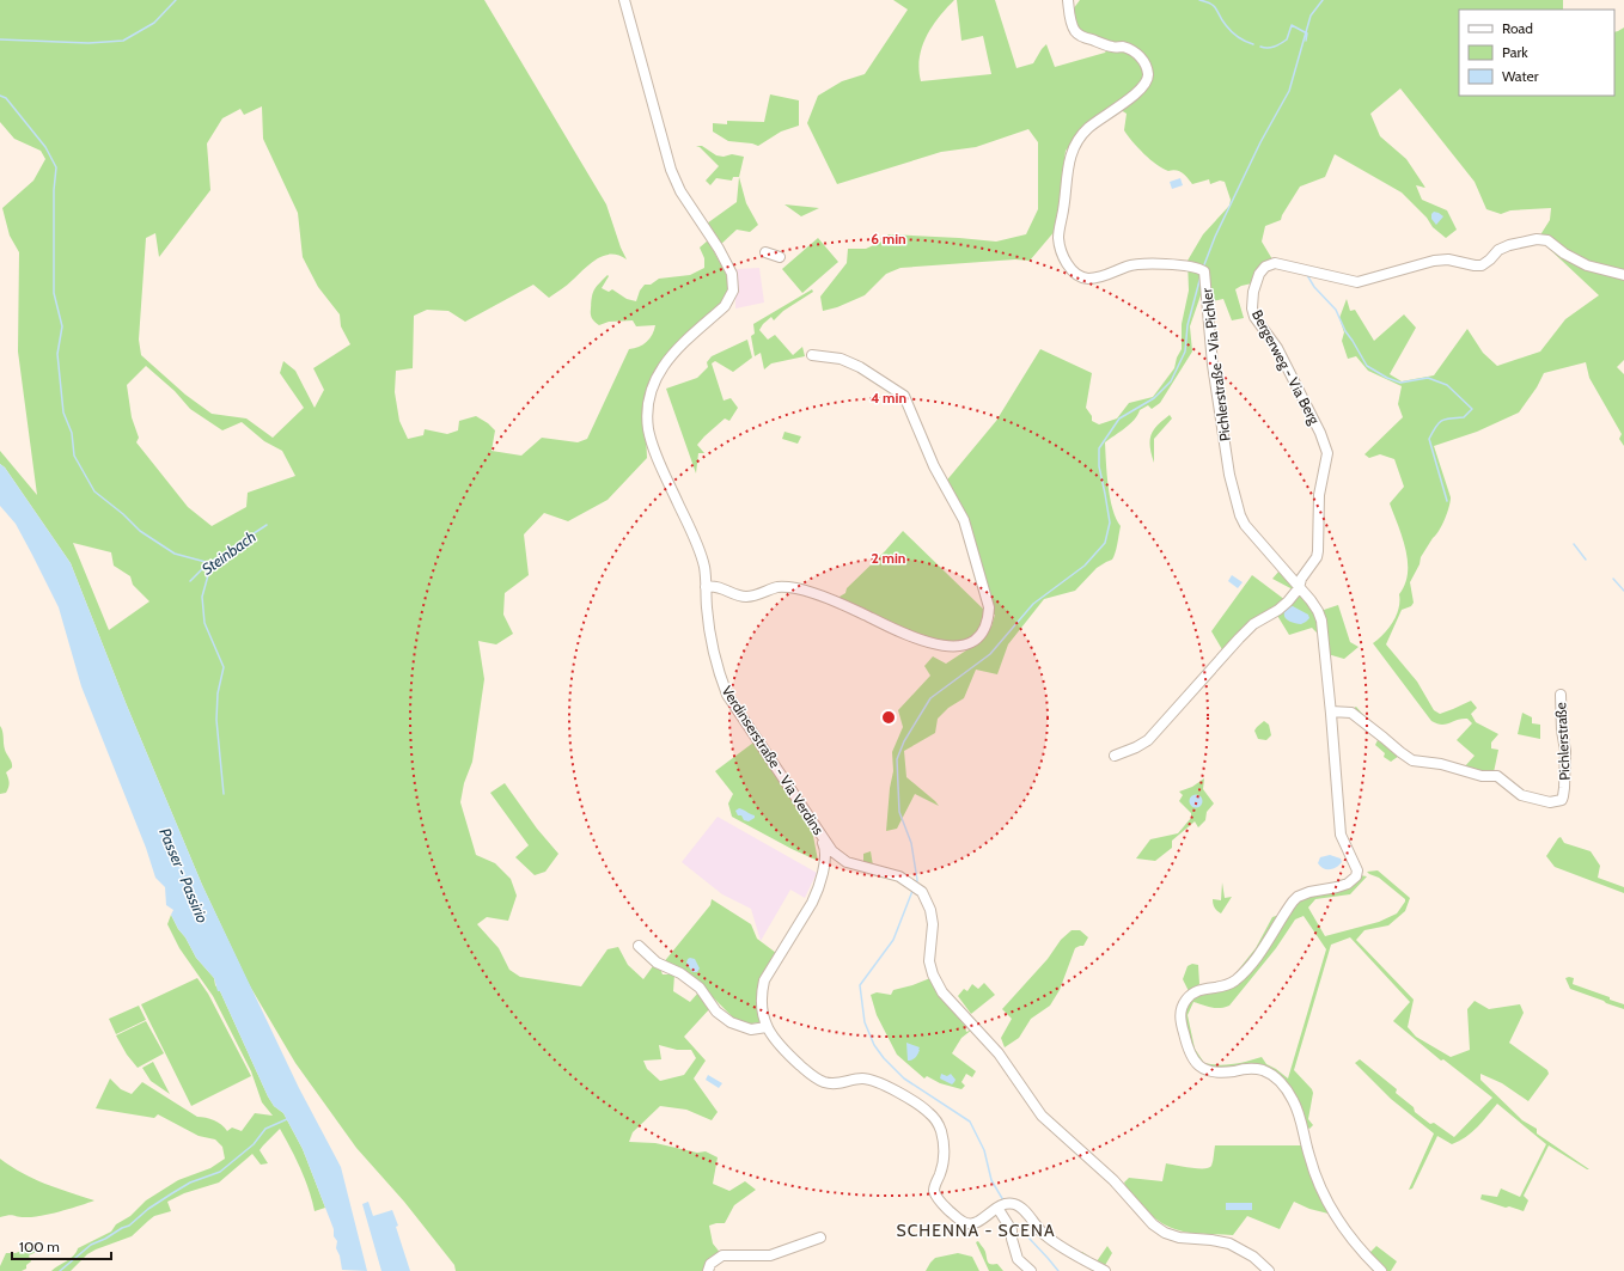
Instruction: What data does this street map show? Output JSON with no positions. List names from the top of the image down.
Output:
{
  "streets": {
    "street": [
      "Pichlerstraße - Via Pichler",
      "Bergerweg - Via Berg",
      "Pichlerstraße",
      "Verdinserstraße - Via Verdins"
    ]
  },
  "crossings": [
    ["Pichlerstraße - Via Pichler", "Bergerweg - Via Berg"],
    ["Pichlerstraße - Via Pichler", "Pichlerstraße"]
  ],
  "districts": ["SCHENNA - SCENA"],
  "water": ["Steinbach", "Passer - Passirio"],
  "legend": ["Road", "Park", "Water"],
  "scale_bar": "100 m",
  "rings": ["6 min", "4 min", "2 min"]
}
